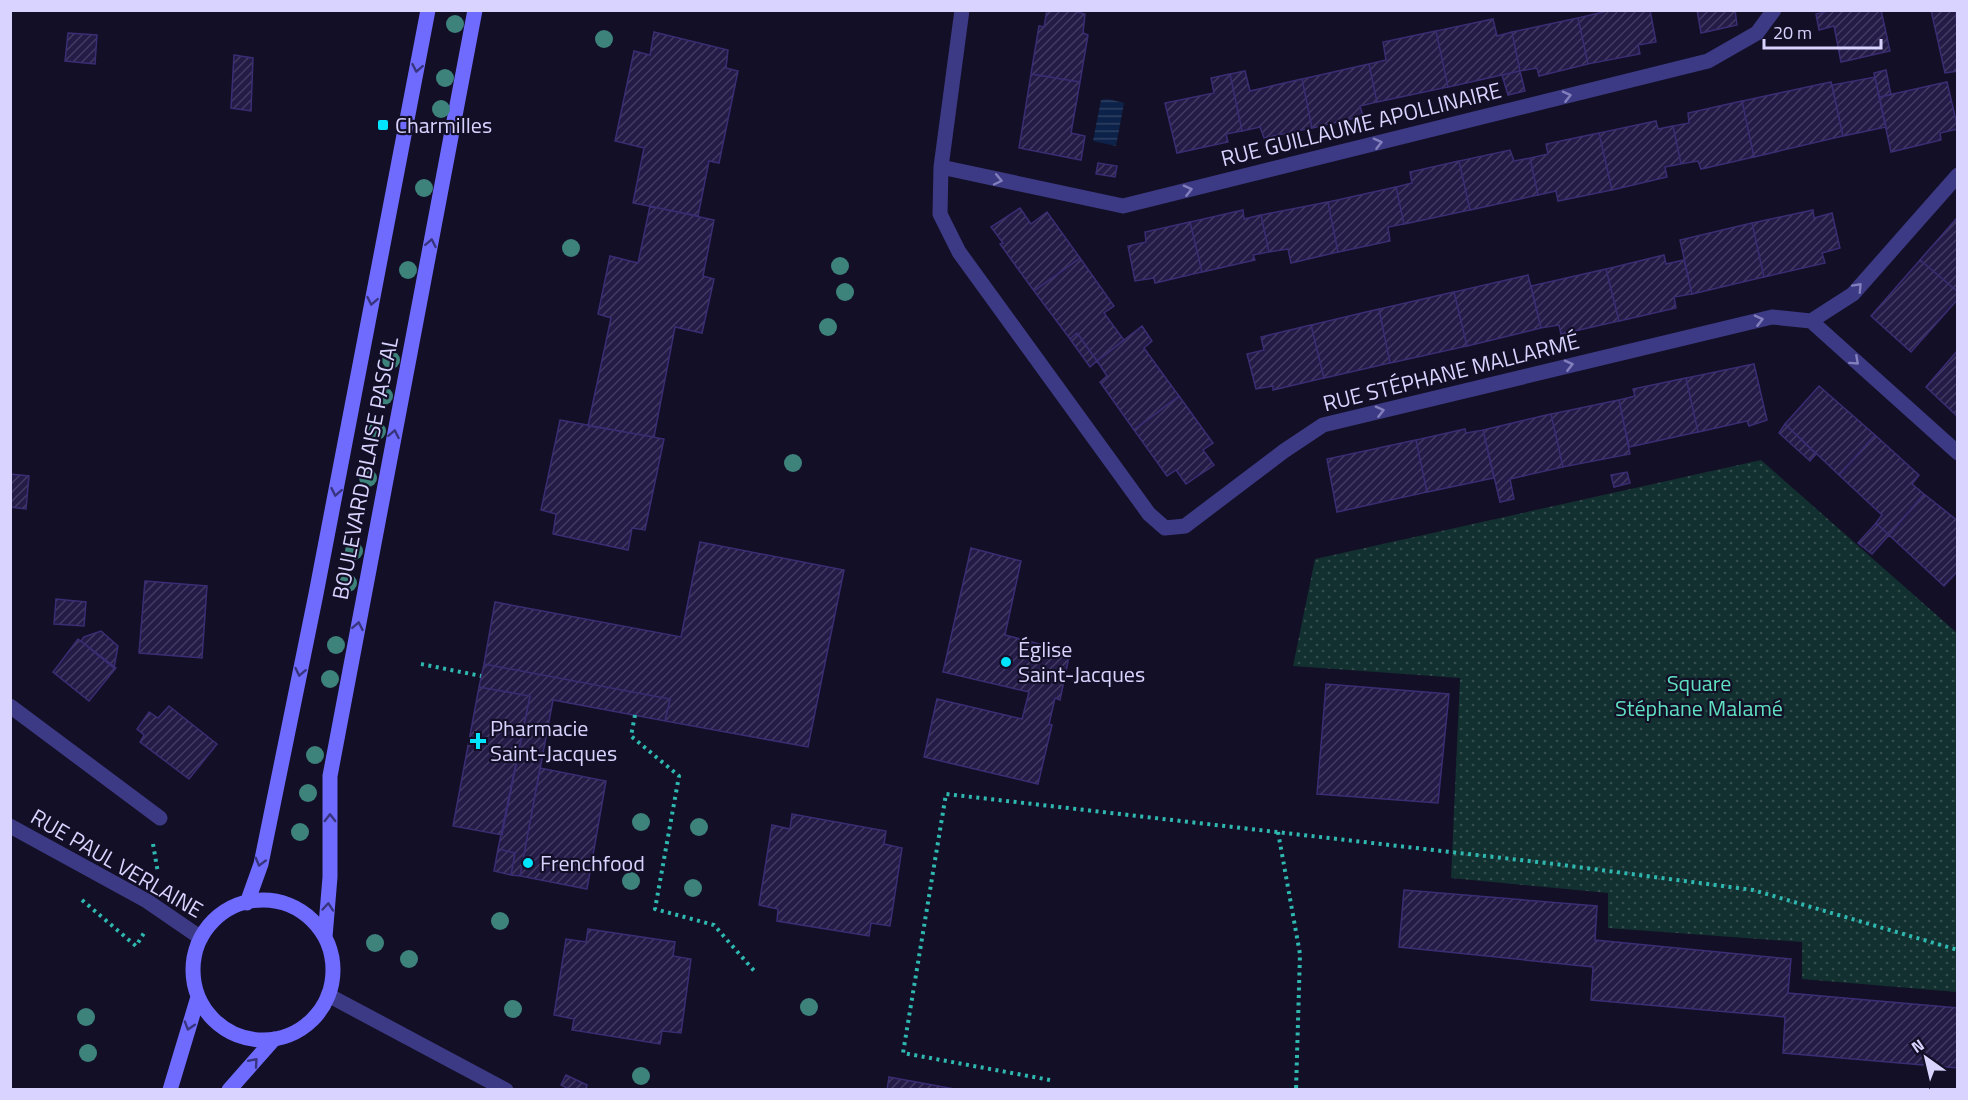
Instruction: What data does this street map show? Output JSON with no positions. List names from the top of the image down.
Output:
{
  "streets": {
    "street": [
      "RUE GUILLAUME APOLLINAIRE",
      "RUE STÉPHANE MALLARMÉ",
      "BOULEVARD BLAISE PASCAL",
      "RUE PAUL VERLAINE"
    ]
  },
  "crossings": [
    ["RUE GUILLAUME APOLLINAIRE", "RUE STÉPHANE MALLARMÉ"],
    ["BOULEVARD BLAISE PASCAL", "RUE PAUL VERLAINE"]
  ],
  "one_way": ["RUE GUILLAUME APOLLINAIRE"],
  "parks": ["Square Stéphane Malamé"],
  "places": {
    "transit": ["Charmilles"],
    "other": ["Église Saint-Jacques", "Frenchfood"],
    "health": ["Pharmacie Saint-Jacques"]
  },
  "scale_bar": "20 m",
  "north": "top left"
}
